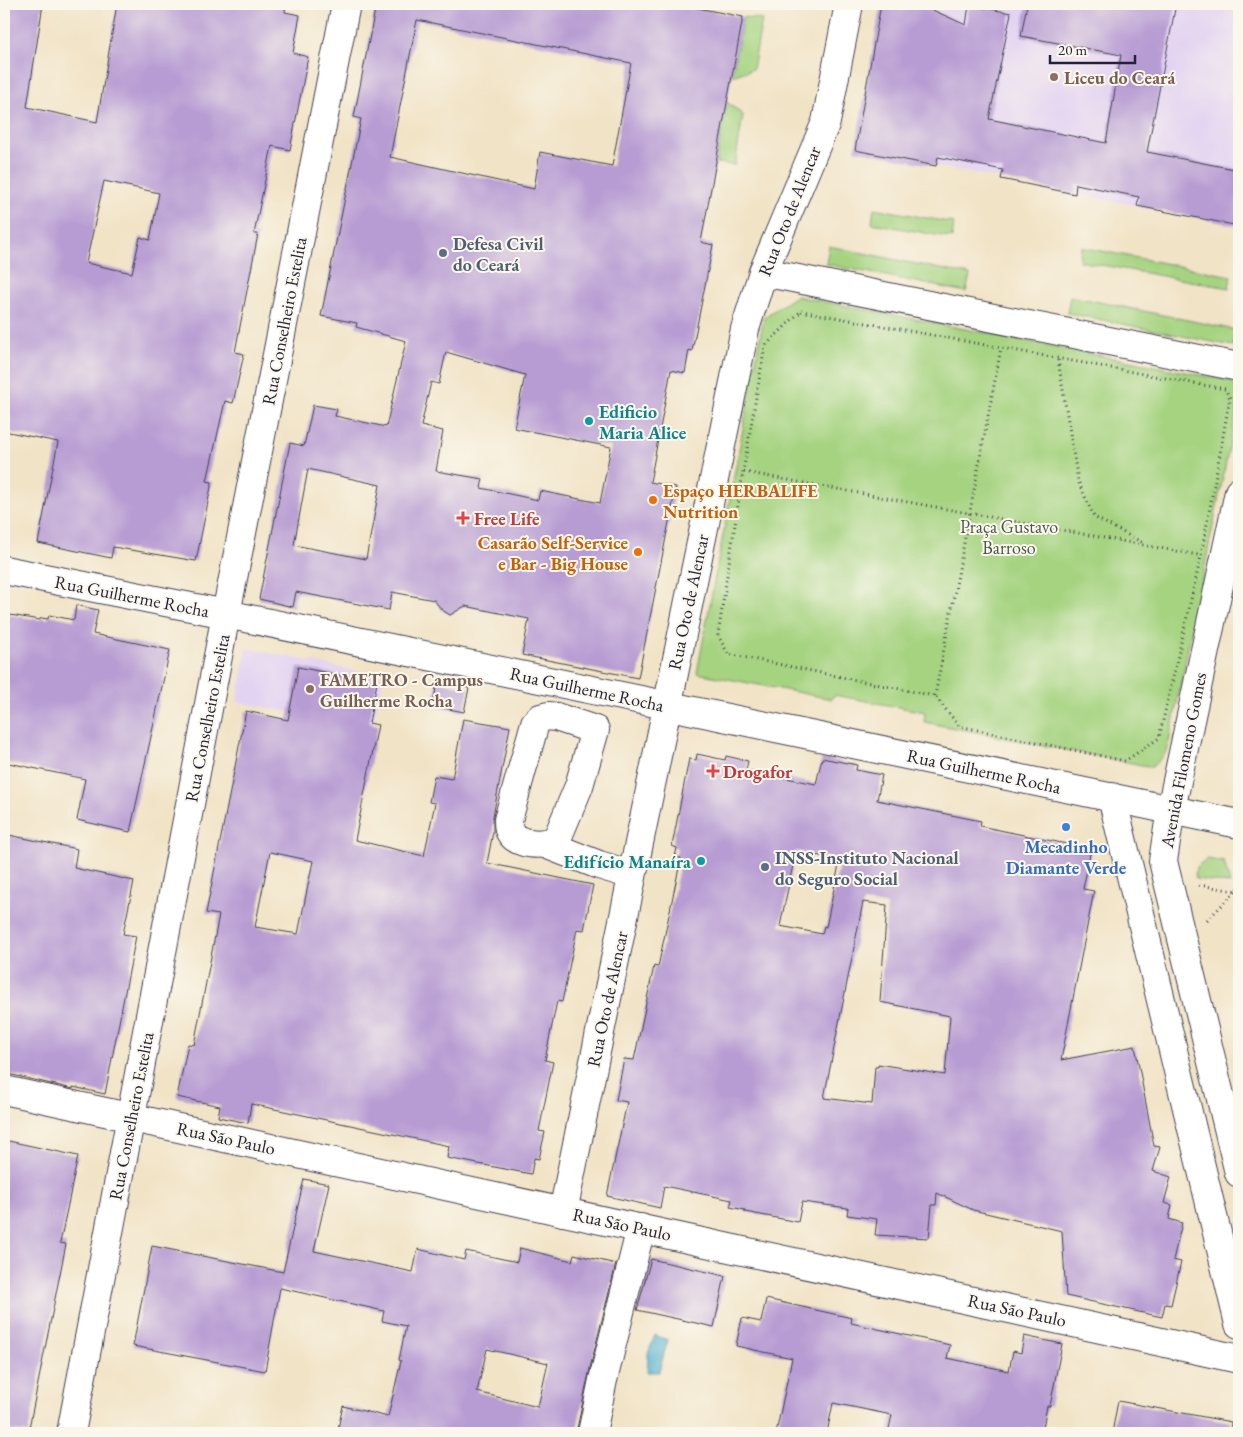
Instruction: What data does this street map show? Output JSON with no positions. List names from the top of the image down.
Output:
{
  "streets": {
    "street": [
      "Rua Oto de Alencar",
      "Rua Conselheiro Estelita",
      "Rua Guilherme Rocha",
      "Avenida Filomeno Gomes",
      "Rua São Paulo"
    ]
  },
  "crossings": [
    ["Rua Oto de Alencar", "Rua Guilherme Rocha"],
    ["Rua Oto de Alencar", "Rua São Paulo"],
    ["Rua Conselheiro Estelita", "Rua Guilherme Rocha"],
    ["Rua Conselheiro Estelita", "Rua São Paulo"],
    ["Rua Guilherme Rocha", "Avenida Filomeno Gomes"]
  ],
  "parks": ["Praça Gustavo Barroso"],
  "places": {
    "other": [
      "Liceu do Ceará",
      "Defesa Civil do Ceará",
      "Edificio Maria Alice",
      "Espaço HERBALIFE Nutrition",
      "Casarão Self-Service e Bar - Big House",
      "FAMETRO - Campus Guilherme Rocha",
      "Mecadinho Diamante Verde",
      "Edifício Manaíra",
      "INSS-Instituto Nacional do Seguro Social"
    ],
    "health": ["Free Life", "Drogafor"]
  },
  "scale_bar": "20 m"
}
